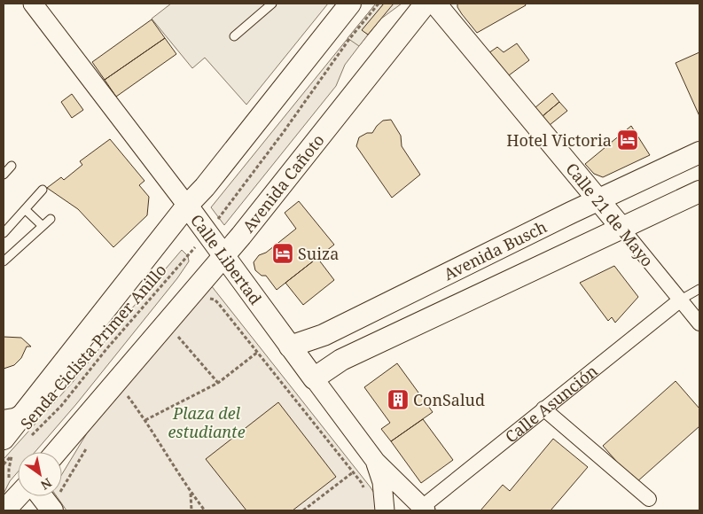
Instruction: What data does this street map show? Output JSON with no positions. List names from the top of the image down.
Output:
{
  "streets": {
    "main road": [
      "Avenida Cañoto",
      "Calle 21 de Mayo",
      "Avenida Busch",
      "Calle Libertad"
    ],
    "street": ["Calle Asunción"],
    "path": ["Senda Ciclista Primer Anillo"]
  },
  "crossings": [
    ["Avenida Cañoto", "Calle Libertad"],
    ["Calle 21 de Mayo", "Avenida Busch"],
    ["Calle 21 de Mayo", "Calle Asunción"],
    ["Avenida Busch", "Calle Libertad"],
    ["Calle Libertad", "Calle Asunción"]
  ],
  "parks": ["Plaza del estudiante"],
  "places": {
    "hotel": ["Hotel Victoria", "Suiza"],
    "building": ["ConSalud"]
  },
  "north": "bottom right"
}
